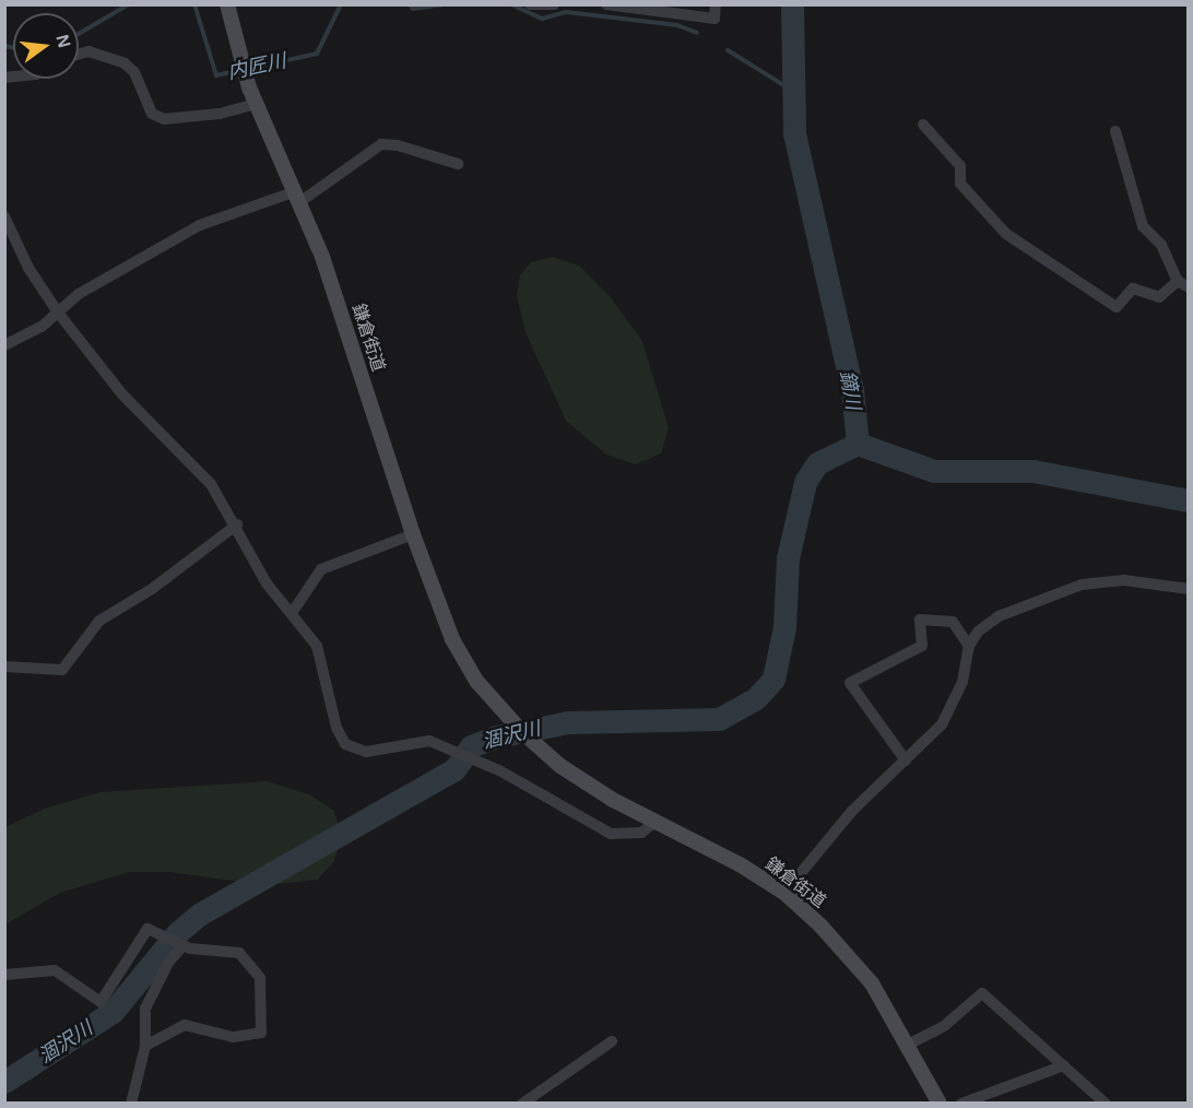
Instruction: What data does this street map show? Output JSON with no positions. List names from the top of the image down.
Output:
{
  "streets": {
    "street": ["鎌倉街道"]
  },
  "water": ["内匠川", "鏑川", "涸沢川"],
  "north": "right"
}
